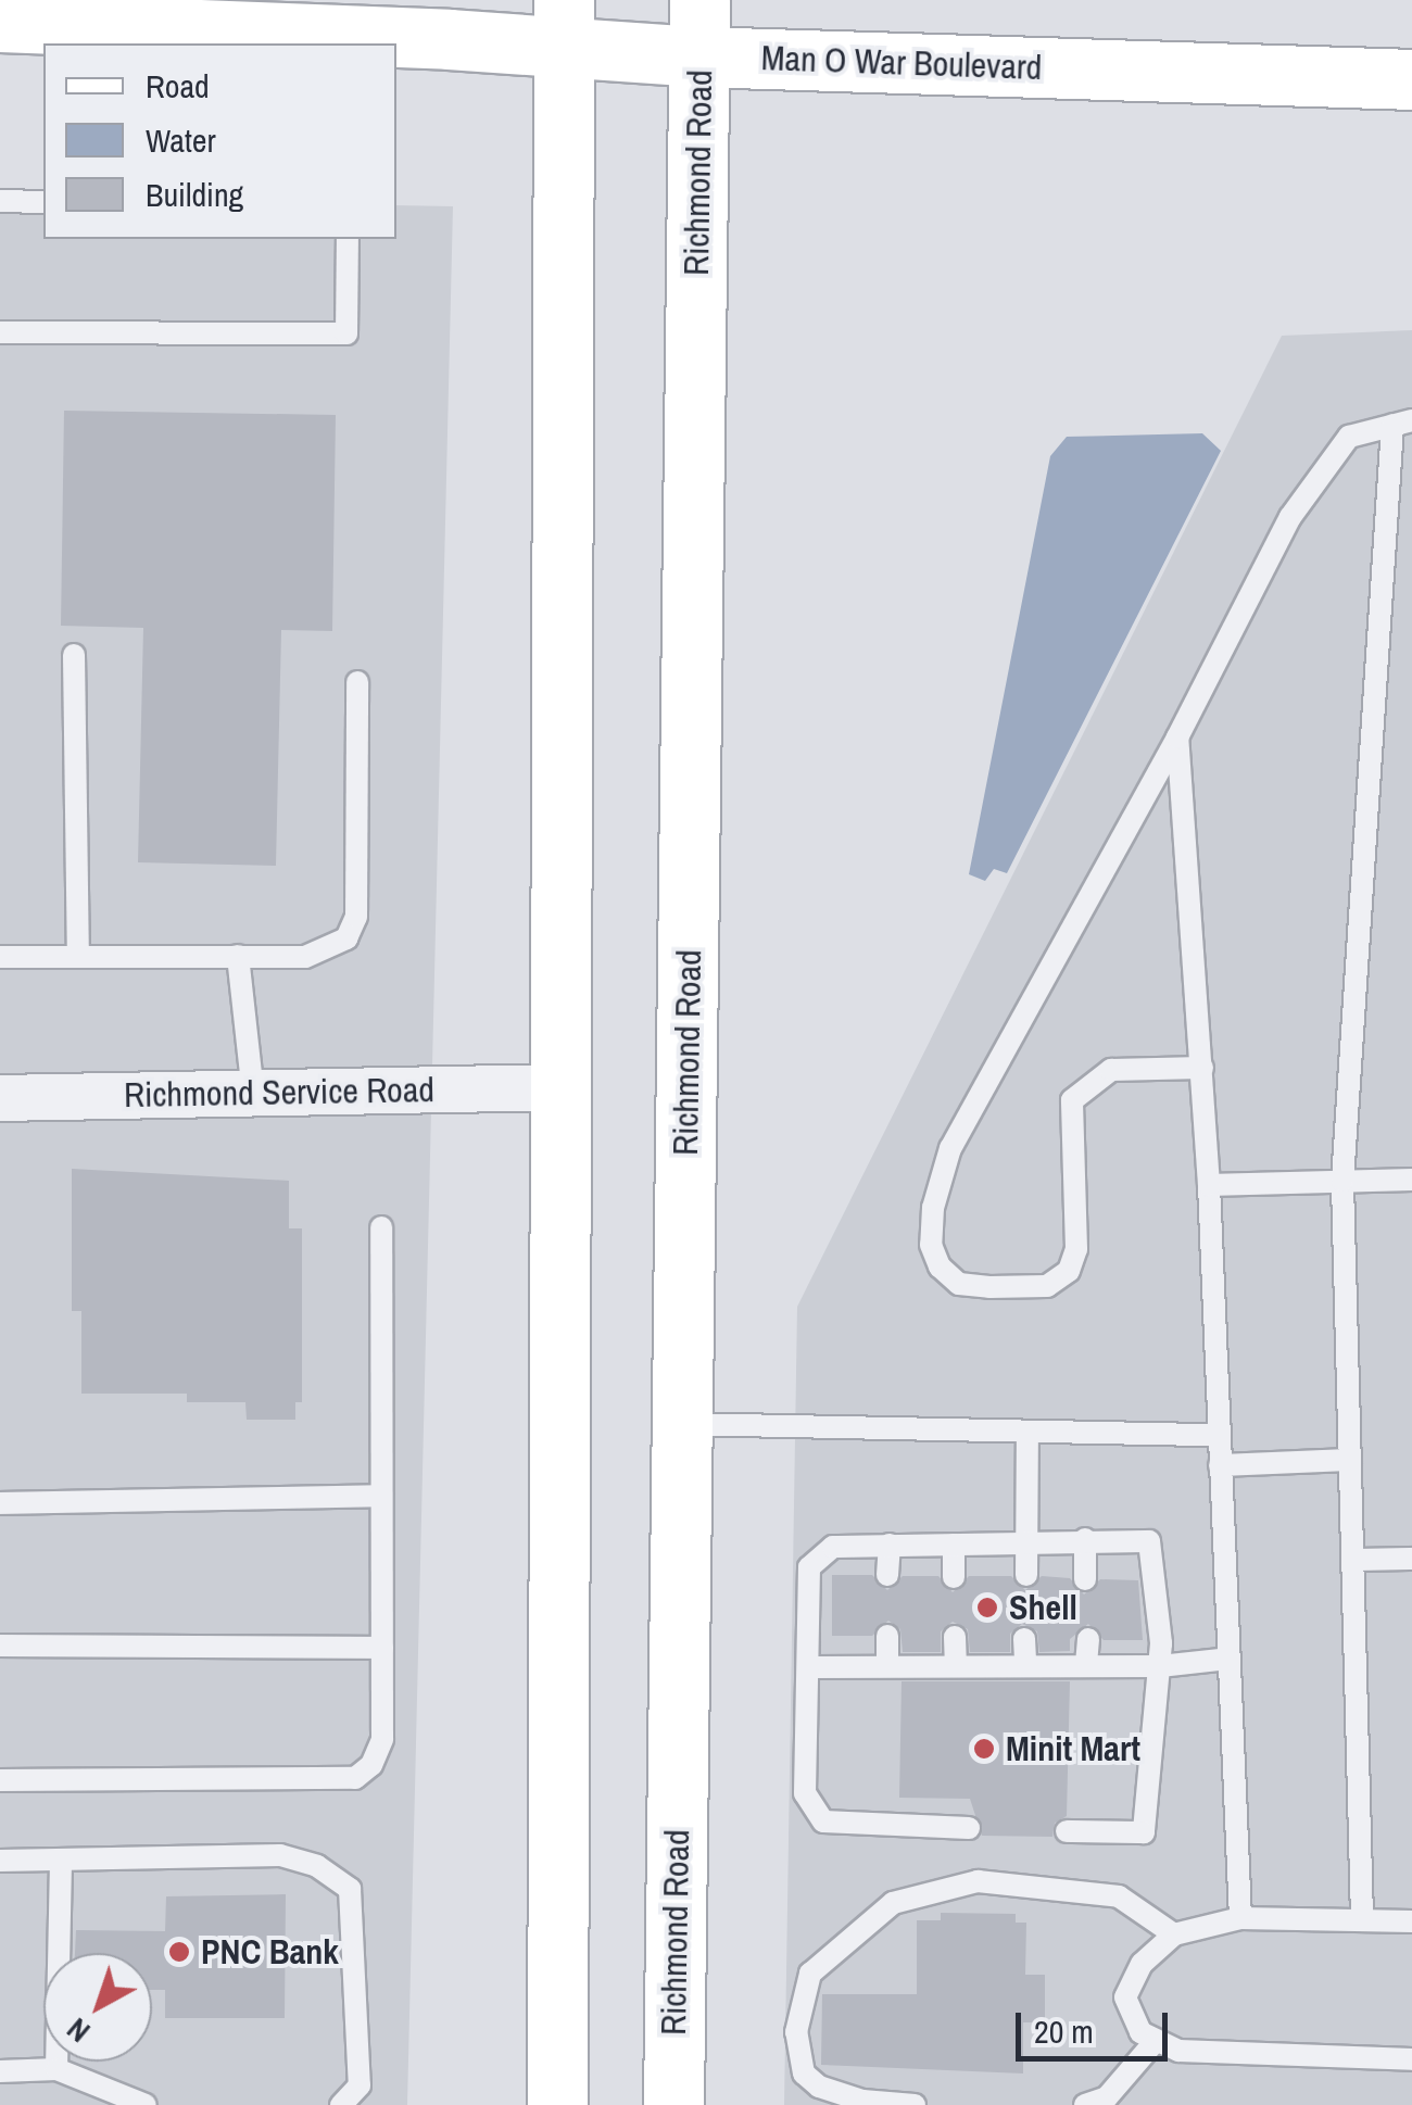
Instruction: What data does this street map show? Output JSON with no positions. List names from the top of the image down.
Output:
{
  "streets": {
    "main road": ["Man O War Boulevard", "Richmond Road"],
    "street": ["Richmond Service Road"]
  },
  "crossings": [
    ["Man O War Boulevard", "Richmond Road"]
  ],
  "places": ["Shell", "Minit Mart", "PNC Bank"],
  "legend": ["Road", "Water", "Building"],
  "scale_bar": "20 m",
  "north": "bottom left"
}
